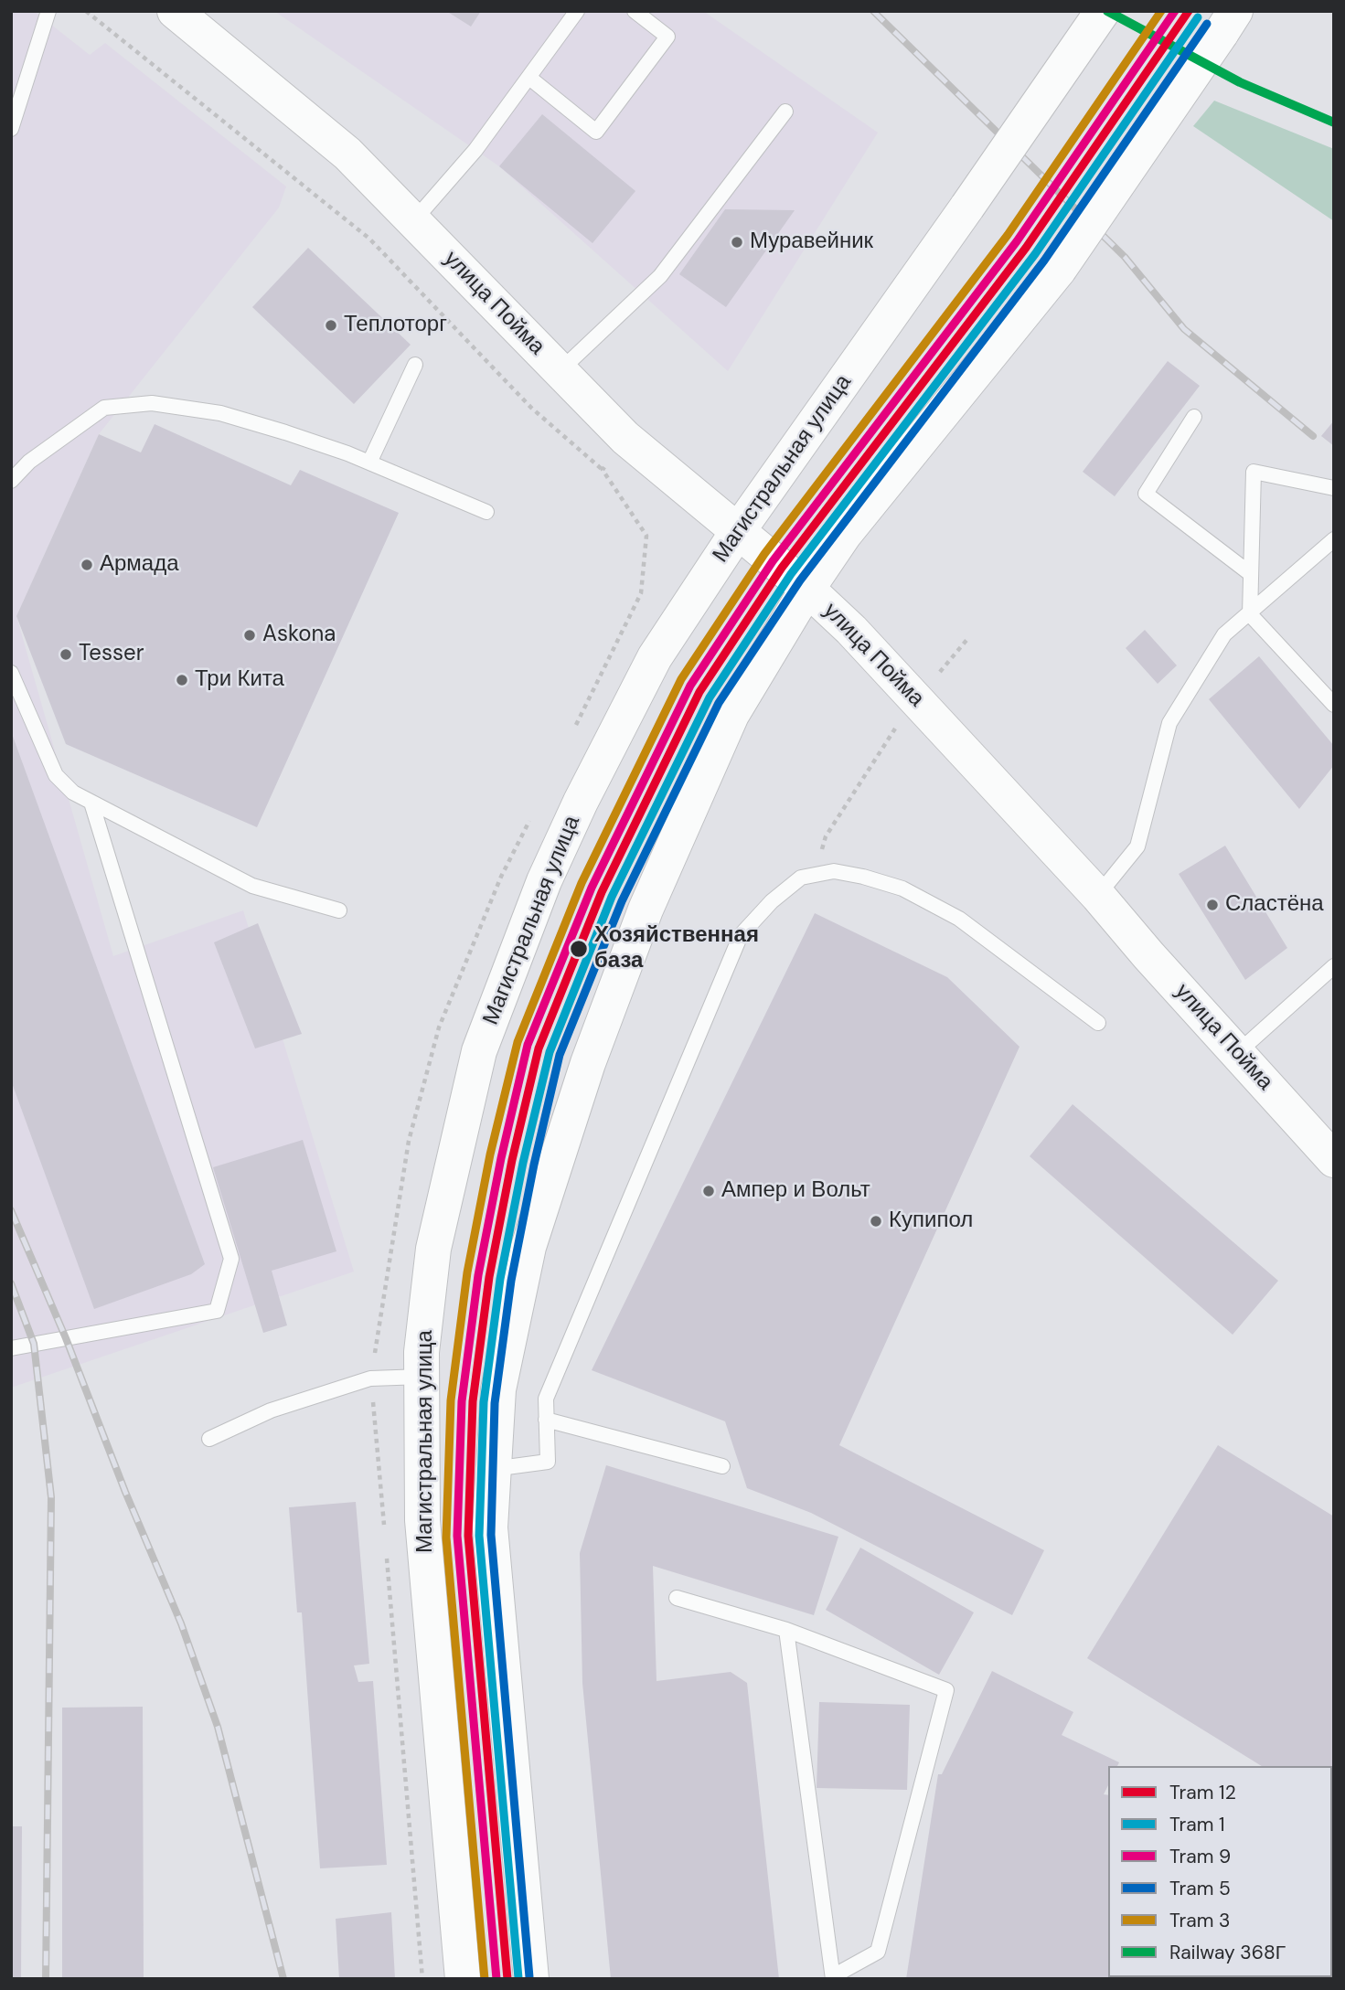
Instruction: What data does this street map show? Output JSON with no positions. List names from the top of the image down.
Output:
{
  "streets": {
    "main road": ["улица Пойма", "Магистральная улица"]
  },
  "crossings": [
    ["улица Пойма", "Магистральная улица"]
  ],
  "places": [
    "Муравейник",
    "Теплоторг",
    "Армада",
    "Askona",
    "Tesser",
    "Три Кита",
    "Сластёна",
    "Хозяйственная база",
    "Ампер и Вольт",
    "Купипол"
  ],
  "lines": [
    "tram line 12",
    "tram line 9",
    "tram line 3",
    "rail line 368Г",
    "tram line 1",
    "tram line 5"
  ],
  "legend": [
    "Tram 12",
    "Tram 1",
    "Tram 9",
    "Tram 5",
    "Tram 3",
    "Railway 368Г"
  ]
}
